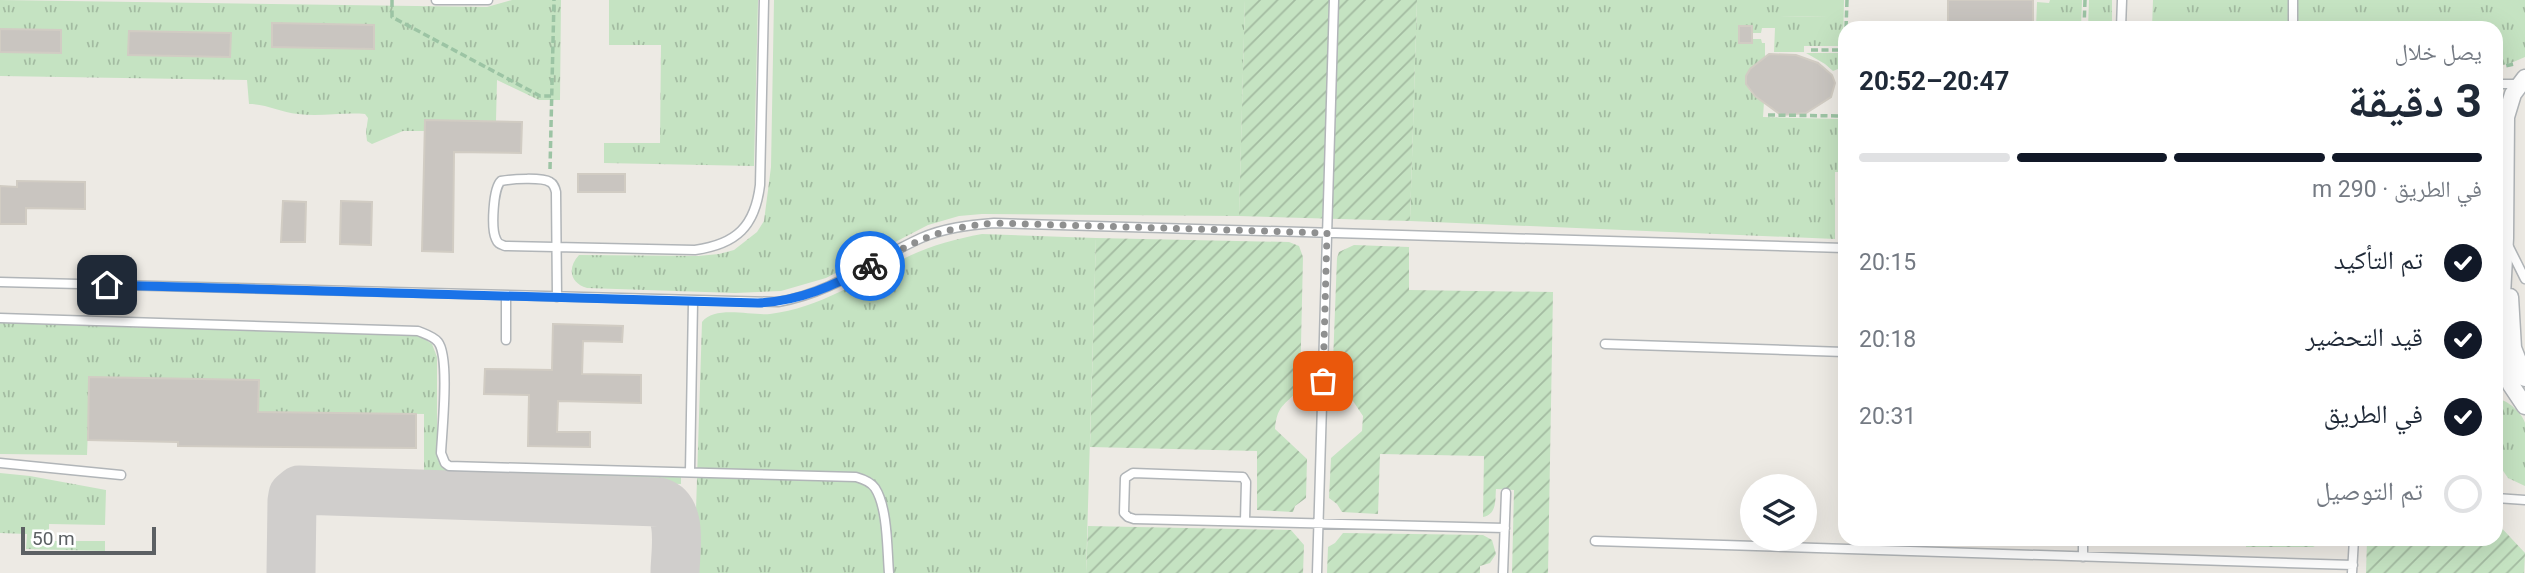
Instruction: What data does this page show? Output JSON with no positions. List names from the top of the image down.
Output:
{
  "scale_bar": "50 m",
  "page": {
    "heading": ["3 دقيقة", "يصل خلال", "20:47–20:52"],
    "bar": "في الطريق · 290 m",
    "list": [
      ["تم التأكيد", "20:15"],
      ["قيد التحضير", "20:18"],
      ["في الطريق", "20:31"],
      "تم التوصيل"
    ],
    "scale": "50 m"
  }
}
